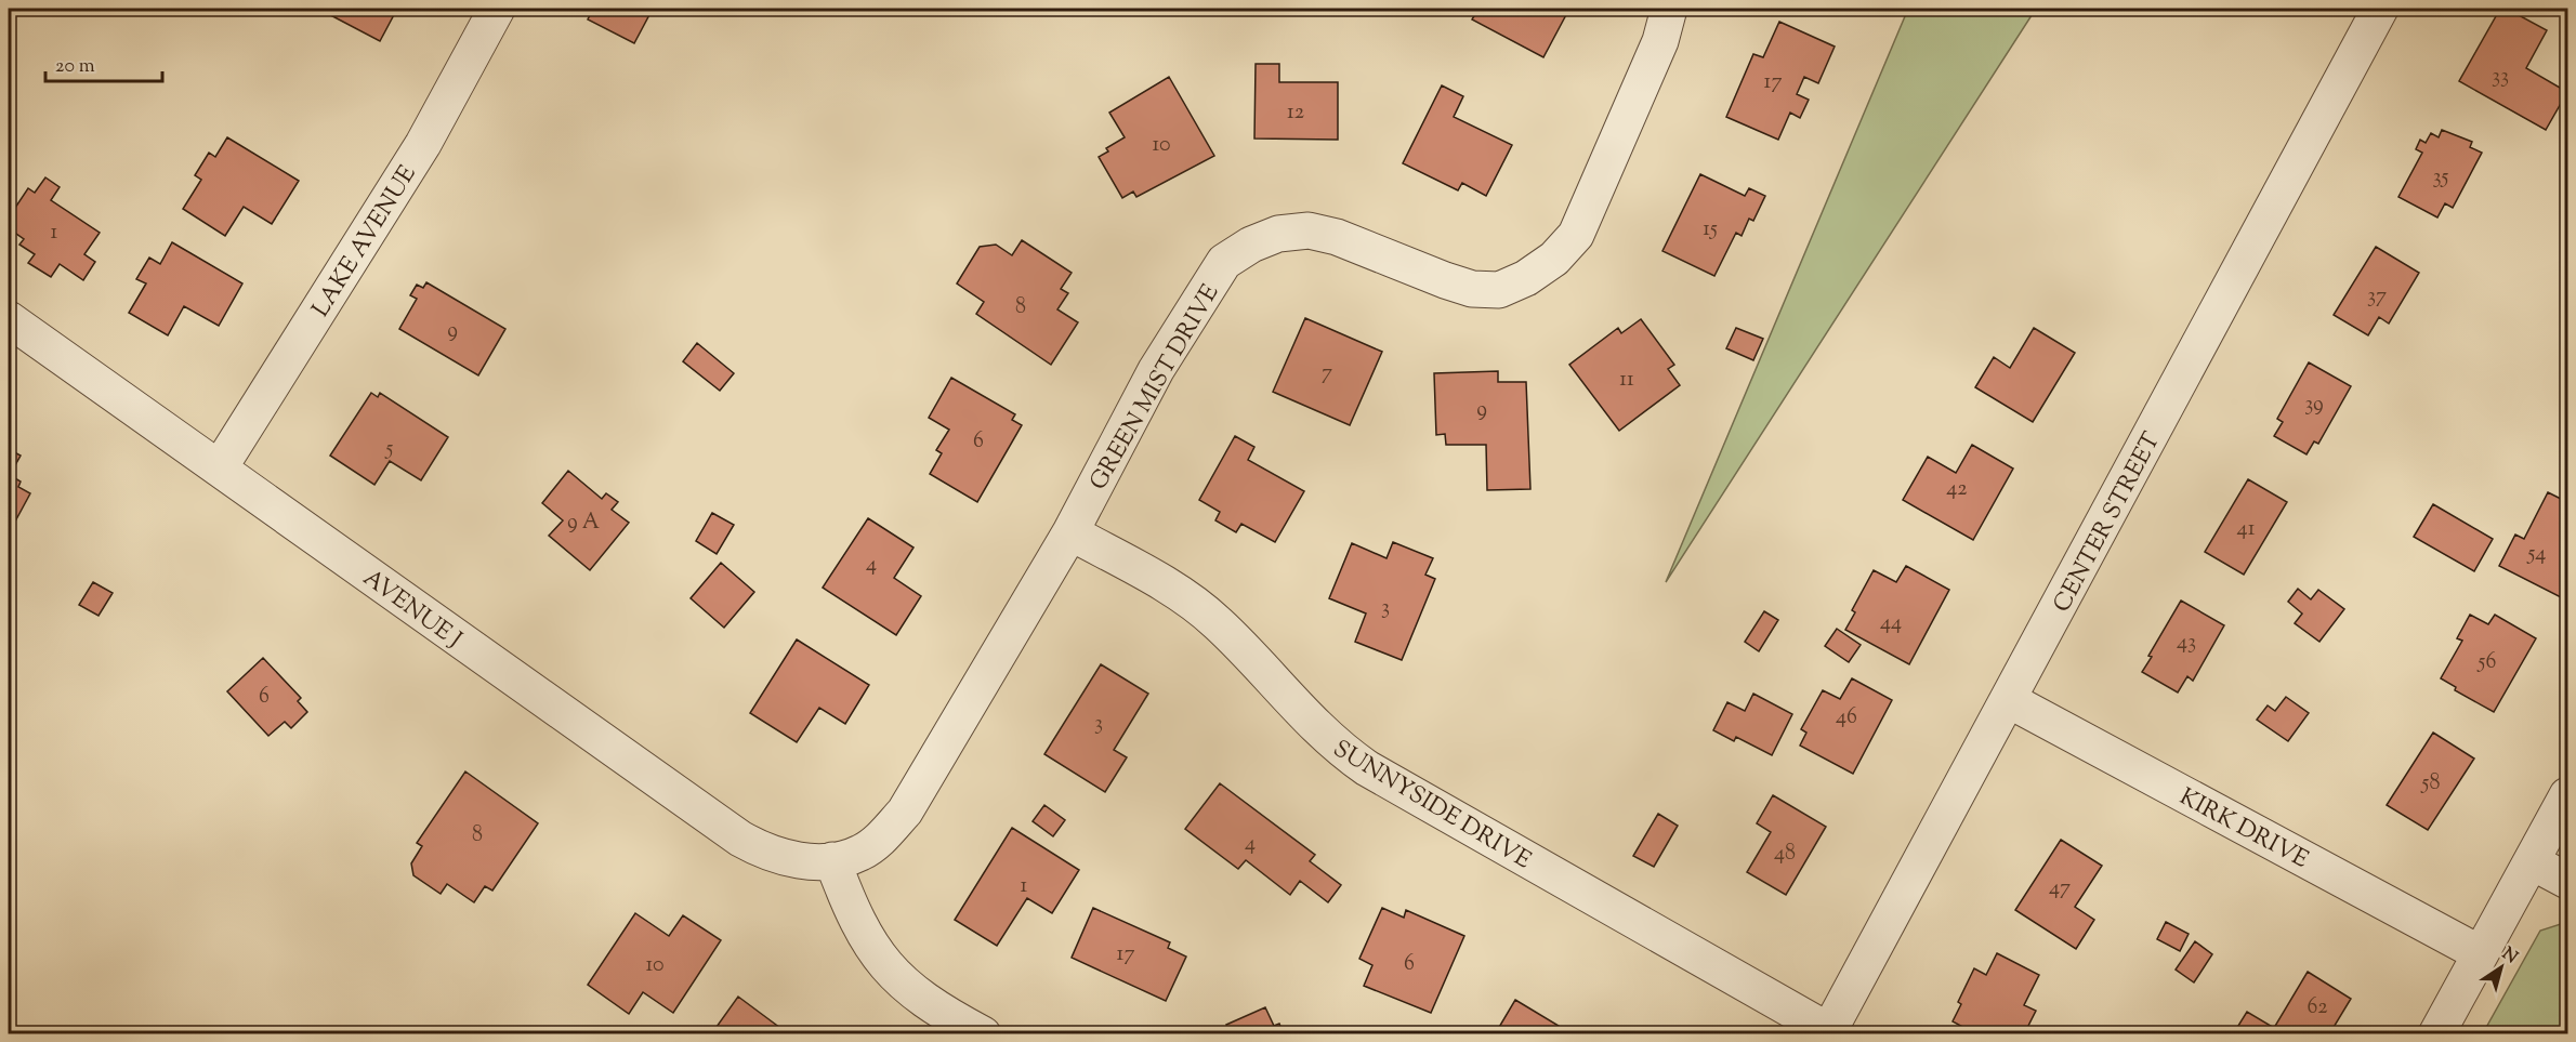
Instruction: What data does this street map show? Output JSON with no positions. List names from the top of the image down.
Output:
{
  "streets": {
    "street": [
      "LAKE AVENUE",
      "GREEN MIST DRIVE",
      "CENTER STREET",
      "AVENUE J",
      "SUNNYSIDE DRIVE",
      "KIRK DRIVE"
    ]
  },
  "crossings": [
    ["LAKE AVENUE", "AVENUE J"],
    ["GREEN MIST DRIVE", "AVENUE J"],
    ["GREEN MIST DRIVE", "SUNNYSIDE DRIVE"],
    ["CENTER STREET", "SUNNYSIDE DRIVE"],
    ["CENTER STREET", "KIRK DRIVE"]
  ],
  "house_numbers": [
    "33",
    "17",
    "12",
    "10",
    "35",
    "15",
    "1",
    "37",
    "8",
    "9",
    "7",
    "11",
    "39",
    "9",
    "6",
    "5",
    "42",
    "9 A",
    "41",
    "54",
    "4",
    "3",
    "44",
    "43",
    "56",
    "6",
    "46",
    "3",
    "58",
    "8",
    "4",
    "48",
    "1",
    "47",
    "17",
    "6",
    "10",
    "62"
  ],
  "scale_bar": "20 m",
  "north": "top right"
}
